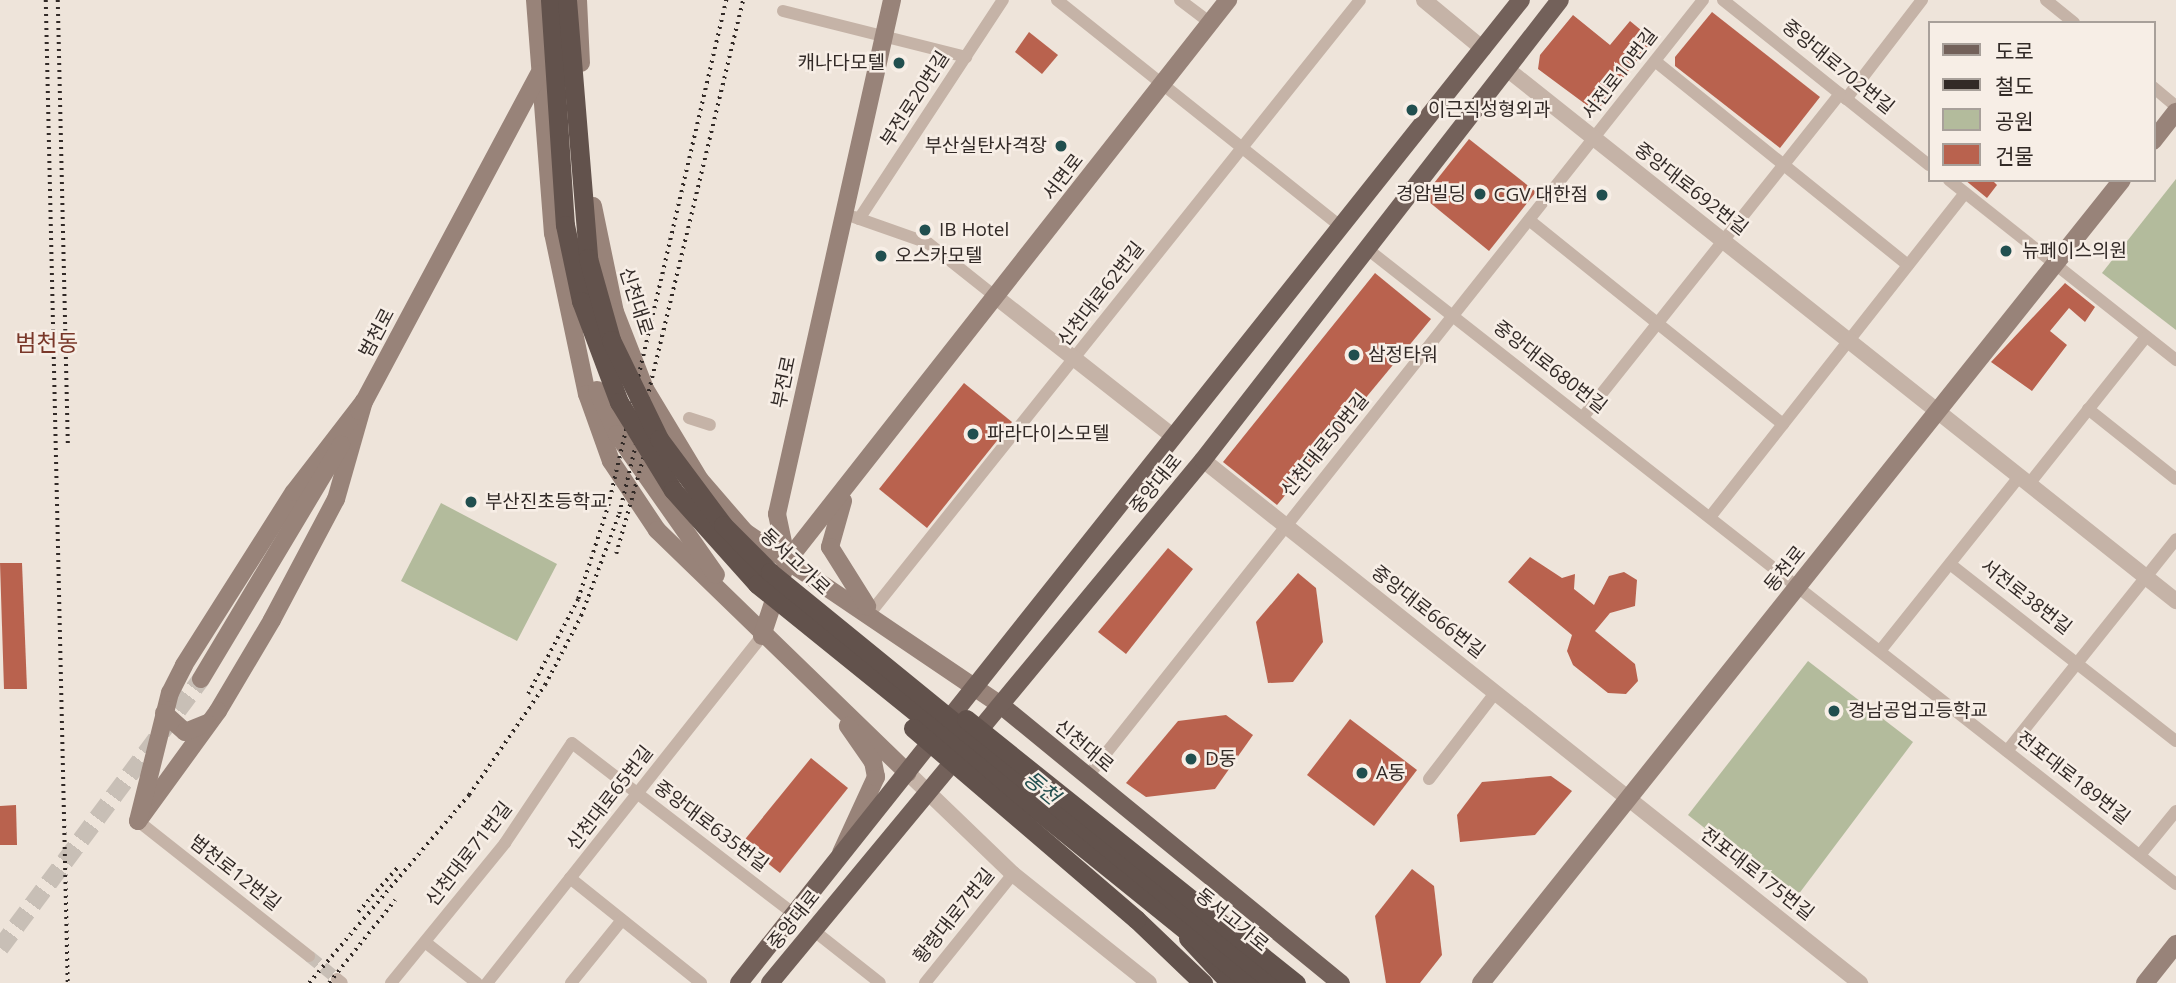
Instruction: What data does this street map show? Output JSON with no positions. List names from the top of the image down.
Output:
{
  "streets": {
    "highway": ["동서고가로"],
    "main road": [
      "서면로",
      "신천대로",
      "범천로",
      "부전로",
      "중앙대로",
      "동천로"
    ],
    "street": [
      "중앙대로702번길",
      "서전로10번길",
      "부전로20번길",
      "중앙대로692번길",
      "신천대로62번길",
      "중앙대로680번길",
      "신천대로50번길",
      "서전로38번길",
      "중앙대로666번길",
      "전포대로189번길",
      "신천대로65번길",
      "중앙대로635번길",
      "신천대로71번길",
      "범천로12번길",
      "전포대로175번길",
      "황령대로7번길"
    ]
  },
  "crossings": [
    ["서전로10번길", "중앙대로692번길"],
    ["서전로10번길", "신천대로50번길"],
    ["부전로20번길", "부전로"],
    ["서면로", "신천대로62번길"],
    ["서면로", "신천대로"],
    ["서면로", "부전로"],
    ["중앙대로692번길", "신천대로50번길"],
    ["중앙대로692번길", "중앙대로"],
    ["중앙대로692번길", "동천로"],
    ["중앙대로692번길", "서전로38번길"],
    ["신천대로62번길", "신천대로"],
    ["신천대로", "범천로"],
    ["신천대로", "부전로"],
    ["신천대로", "신천대로50번길"],
    ["신천대로", "중앙대로"],
    ["중앙대로680번길", "신천대로50번길"],
    ["중앙대로680번길", "중앙대로"],
    ["중앙대로680번길", "동천로"],
    ["중앙대로680번길", "전포대로189번길"],
    ["신천대로50번길", "중앙대로666번길"],
    ["중앙대로", "중앙대로666번길"],
    ["중앙대로", "중앙대로635번길"],
    ["동천로", "중앙대로666번길"],
    ["동천로", "전포대로189번길"],
    ["동천로", "전포대로175번길"],
    ["서전로38번길", "전포대로189번길"],
    ["중앙대로666번길", "전포대로175번길"],
    ["신천대로65번길", "중앙대로635번길"],
    ["중앙대로635번길", "신천대로71번길"]
  ],
  "districts": ["범천동"],
  "water": ["동천"],
  "places": [
    "캐나다모텔",
    "이근직성형외과",
    "부산실탄사격장",
    "경암빌딩",
    "CGV 대한점",
    "IB Hotel",
    "뉴페이스의원",
    "오스카모텔",
    "삼정타워",
    "파라다이스모텔",
    "부산진초등학교",
    "경남공업고등학교",
    "D동",
    "A동"
  ],
  "legend": [
    "도로",
    "철도",
    "공원",
    "건물"
  ]
}
